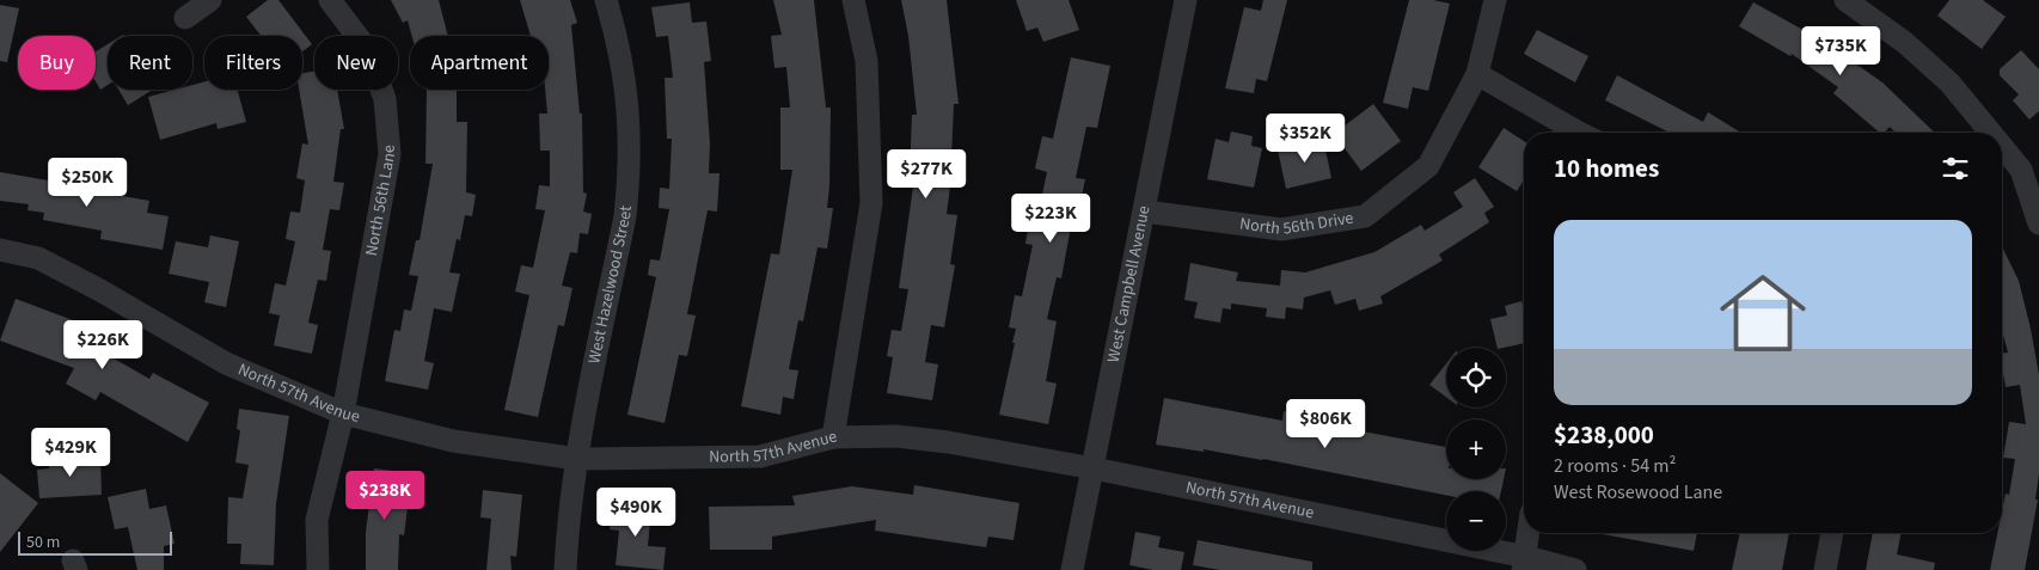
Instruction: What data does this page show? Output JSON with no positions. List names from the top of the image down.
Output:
{
  "streets": {
    "street": [
      "North 56th Lane",
      "North 56th Drive",
      "West Hazelwood Street",
      "West Campbell Avenue",
      "North 57th Avenue"
    ]
  },
  "crossings": [
    ["North 56th Lane", "North 57th Avenue"],
    ["North 56th Drive", "West Campbell Avenue"],
    ["West Hazelwood Street", "North 57th Avenue"],
    ["West Campbell Avenue", "North 57th Avenue"]
  ],
  "scale_bar": "50 m",
  "page": {
    "price": [
      "$735K",
      "$352K",
      "$277K",
      "$250K",
      "$223K",
      "$226K",
      "$806K",
      "$429K",
      "$238K",
      "$490K"
    ],
    "chip": [
      "Buy",
      "Rent",
      "Filters",
      "New",
      "Apartment"
    ],
    "heading": "10 homes",
    "list": [
      {
        "name": "$238,000",
        "note": "2 rooms · 54 m² · West Rosewood Lane"
      }
    ],
    "map_buttons": ["+", "−"],
    "scale": "50 m"
  }
}
